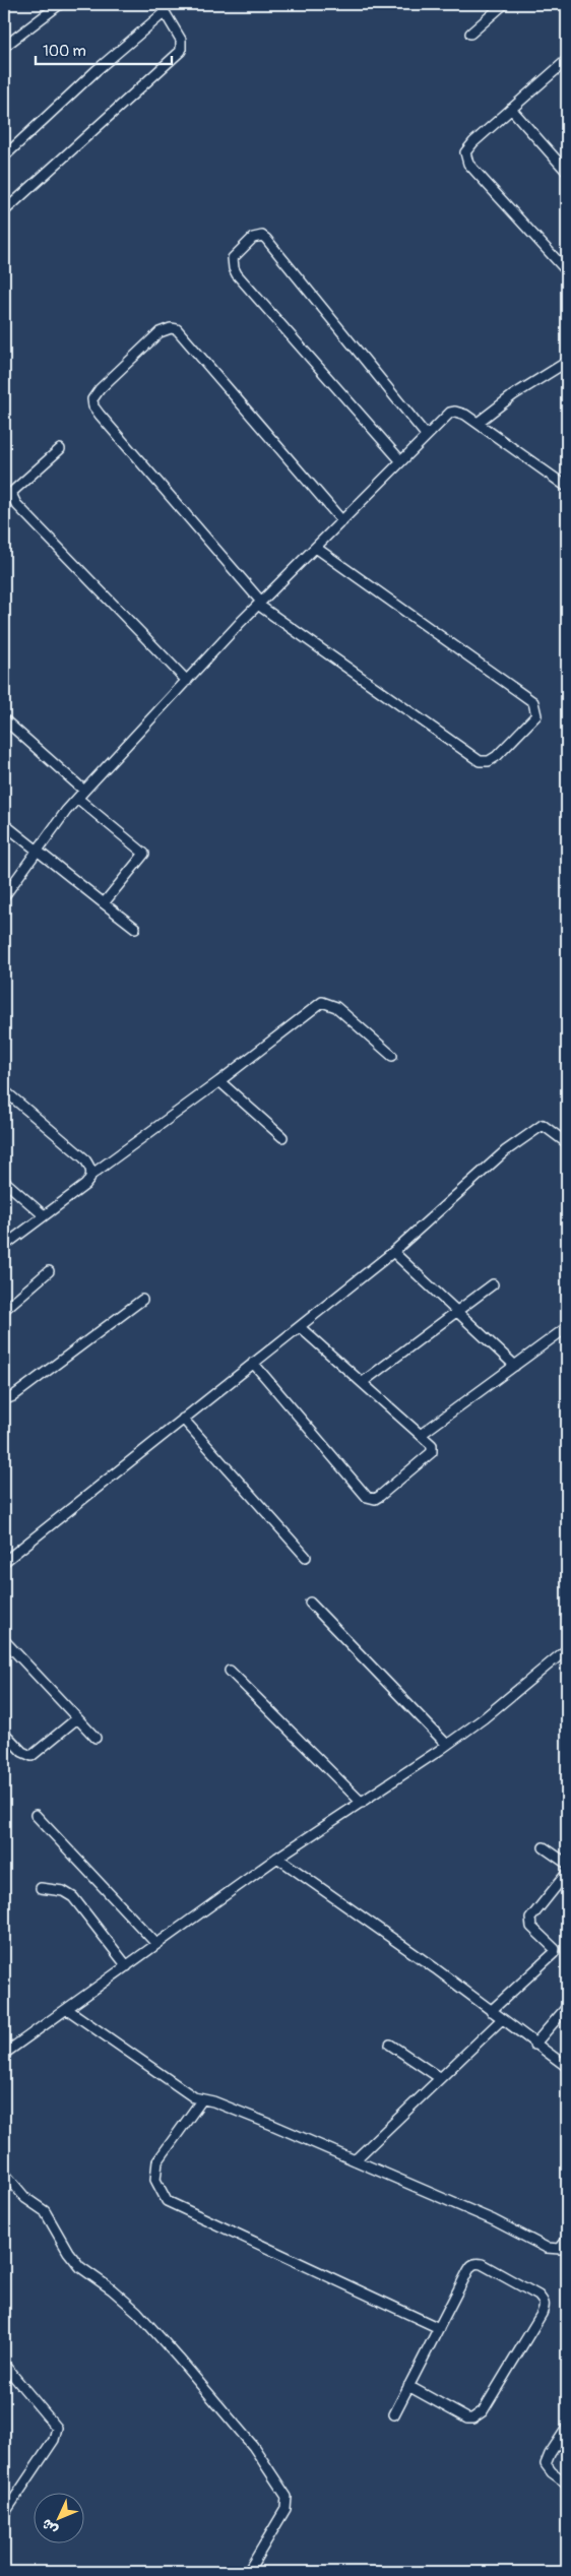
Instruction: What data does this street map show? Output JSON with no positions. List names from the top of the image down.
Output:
{
  "scale_bar": "100 m",
  "north": "bottom left"
}
